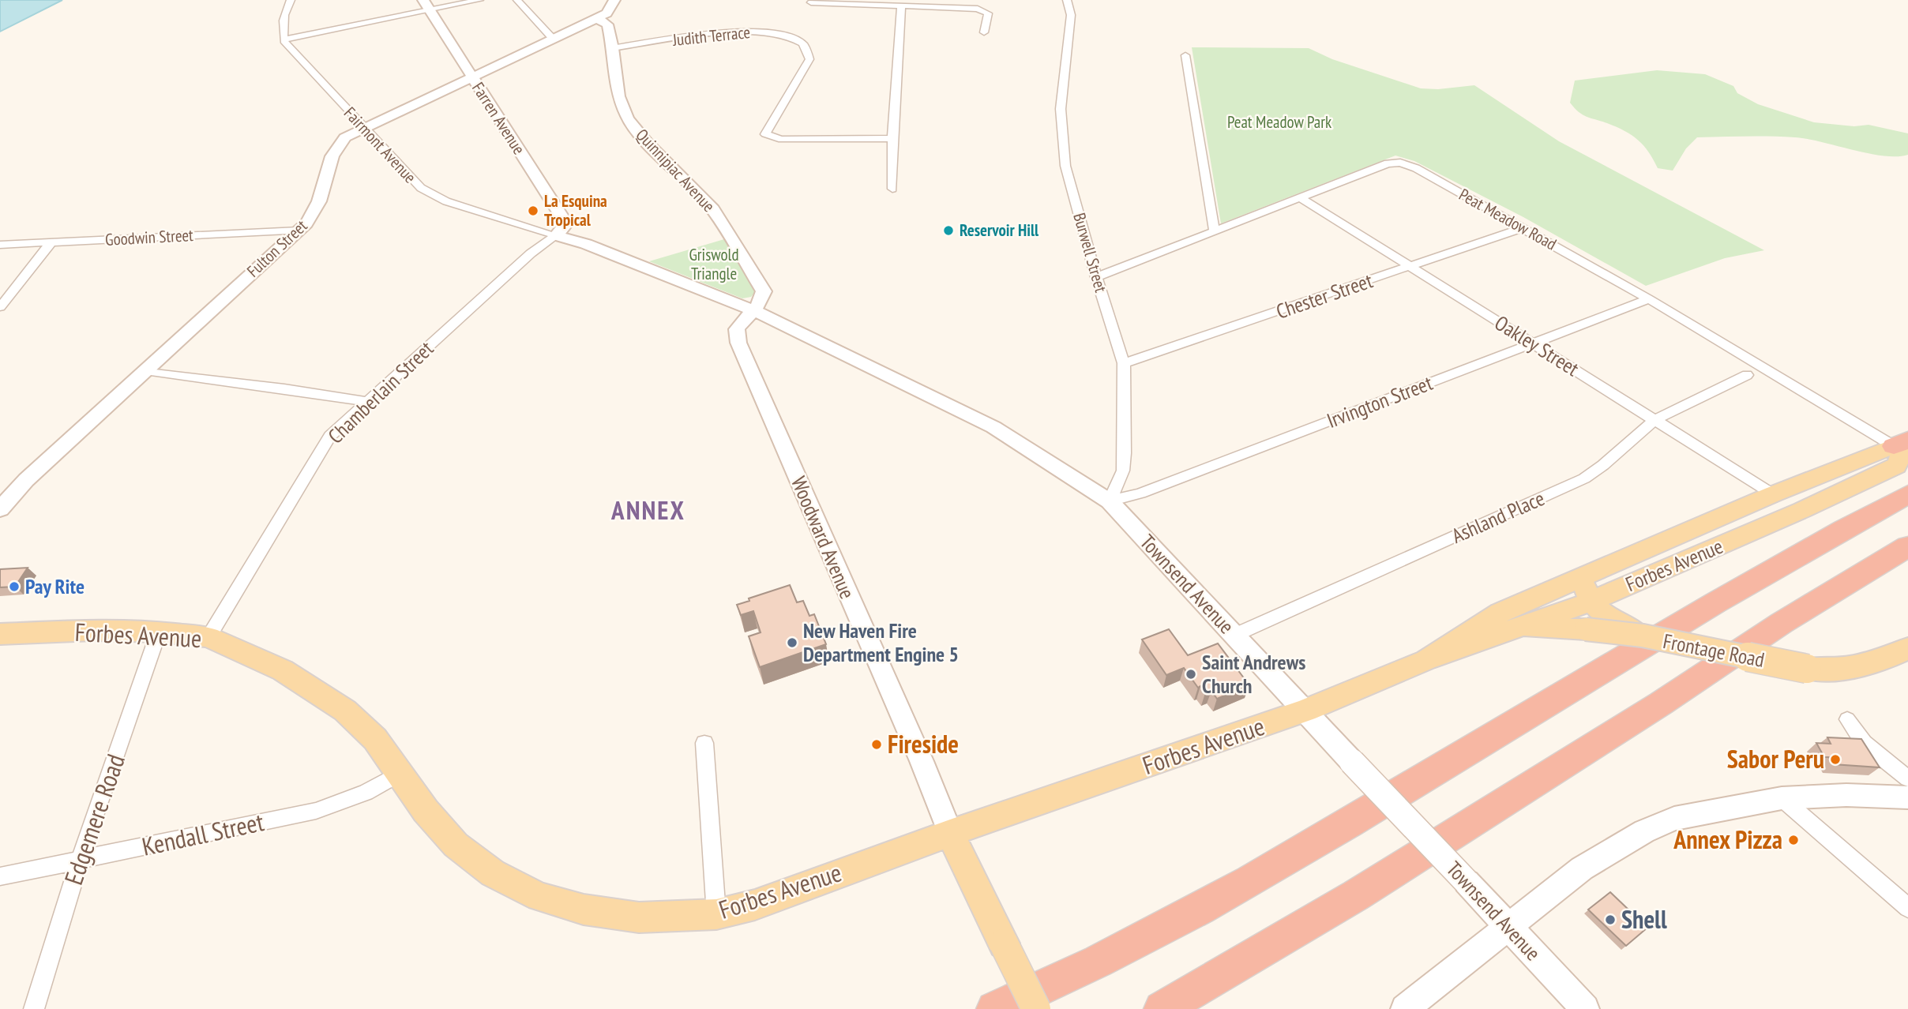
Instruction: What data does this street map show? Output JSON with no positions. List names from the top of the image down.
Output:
{
  "streets": {
    "main road": [
      "Farren Avenue",
      "Fairmont Avenue",
      "Quinnipiac Avenue",
      "Fulton Street",
      "Woodward Avenue",
      "Forbes Avenue",
      "Townsend Avenue",
      "Frontage Road"
    ],
    "street": [
      "Judith Terrace",
      "Peat Meadow Road",
      "Goodwin Street",
      "Burwell Street",
      "Chester Street",
      "Oakley Street",
      "Chamberlain Street",
      "Irvington Street",
      "Ashland Place",
      "Edgemere Road",
      "Kendall Street"
    ]
  },
  "crossings": [
    ["Judith Terrace", "Quinnipiac Avenue"],
    ["Farren Avenue", "Fairmont Avenue"],
    ["Farren Avenue", "Fulton Street"],
    ["Farren Avenue", "Chamberlain Street"],
    ["Fairmont Avenue", "Quinnipiac Avenue"],
    ["Fairmont Avenue", "Fulton Street"],
    ["Fairmont Avenue", "Chamberlain Street"],
    ["Fairmont Avenue", "Woodward Avenue"],
    ["Fairmont Avenue", "Townsend Avenue"],
    ["Quinnipiac Avenue", "Fulton Street"],
    ["Quinnipiac Avenue", "Woodward Avenue"],
    ["Quinnipiac Avenue", "Townsend Avenue"],
    ["Peat Meadow Road", "Burwell Street"],
    ["Peat Meadow Road", "Chester Street"],
    ["Peat Meadow Road", "Oakley Street"],
    ["Peat Meadow Road", "Irvington Street"],
    ["Peat Meadow Road", "Forbes Avenue"],
    ["Goodwin Street", "Fulton Street"],
    ["Burwell Street", "Chester Street"],
    ["Burwell Street", "Irvington Street"],
    ["Burwell Street", "Townsend Avenue"],
    ["Chester Street", "Oakley Street"],
    ["Oakley Street", "Irvington Street"],
    ["Oakley Street", "Ashland Place"],
    ["Oakley Street", "Forbes Avenue"],
    ["Chamberlain Street", "Forbes Avenue"],
    ["Irvington Street", "Townsend Avenue"],
    ["Ashland Place", "Townsend Avenue"],
    ["Woodward Avenue", "Forbes Avenue"],
    ["Woodward Avenue", "Townsend Avenue"],
    ["Forbes Avenue", "Townsend Avenue"],
    ["Forbes Avenue", "Frontage Road"],
    ["Forbes Avenue", "Edgemere Road"],
    ["Forbes Avenue", "Kendall Street"],
    ["Edgemere Road", "Kendall Street"]
  ],
  "districts": ["ANNEX"],
  "parks": ["Peat Meadow Park", "Griswold Triangle"],
  "places": [
    "La Esquina Tropical",
    "Reservoir Hill",
    "Pay Rite",
    "New Haven Fire Department Engine 5",
    "Saint Andrews Church",
    "Fireside",
    "Sabor Peru",
    "Annex Pizza",
    "Shell"
  ]
}
